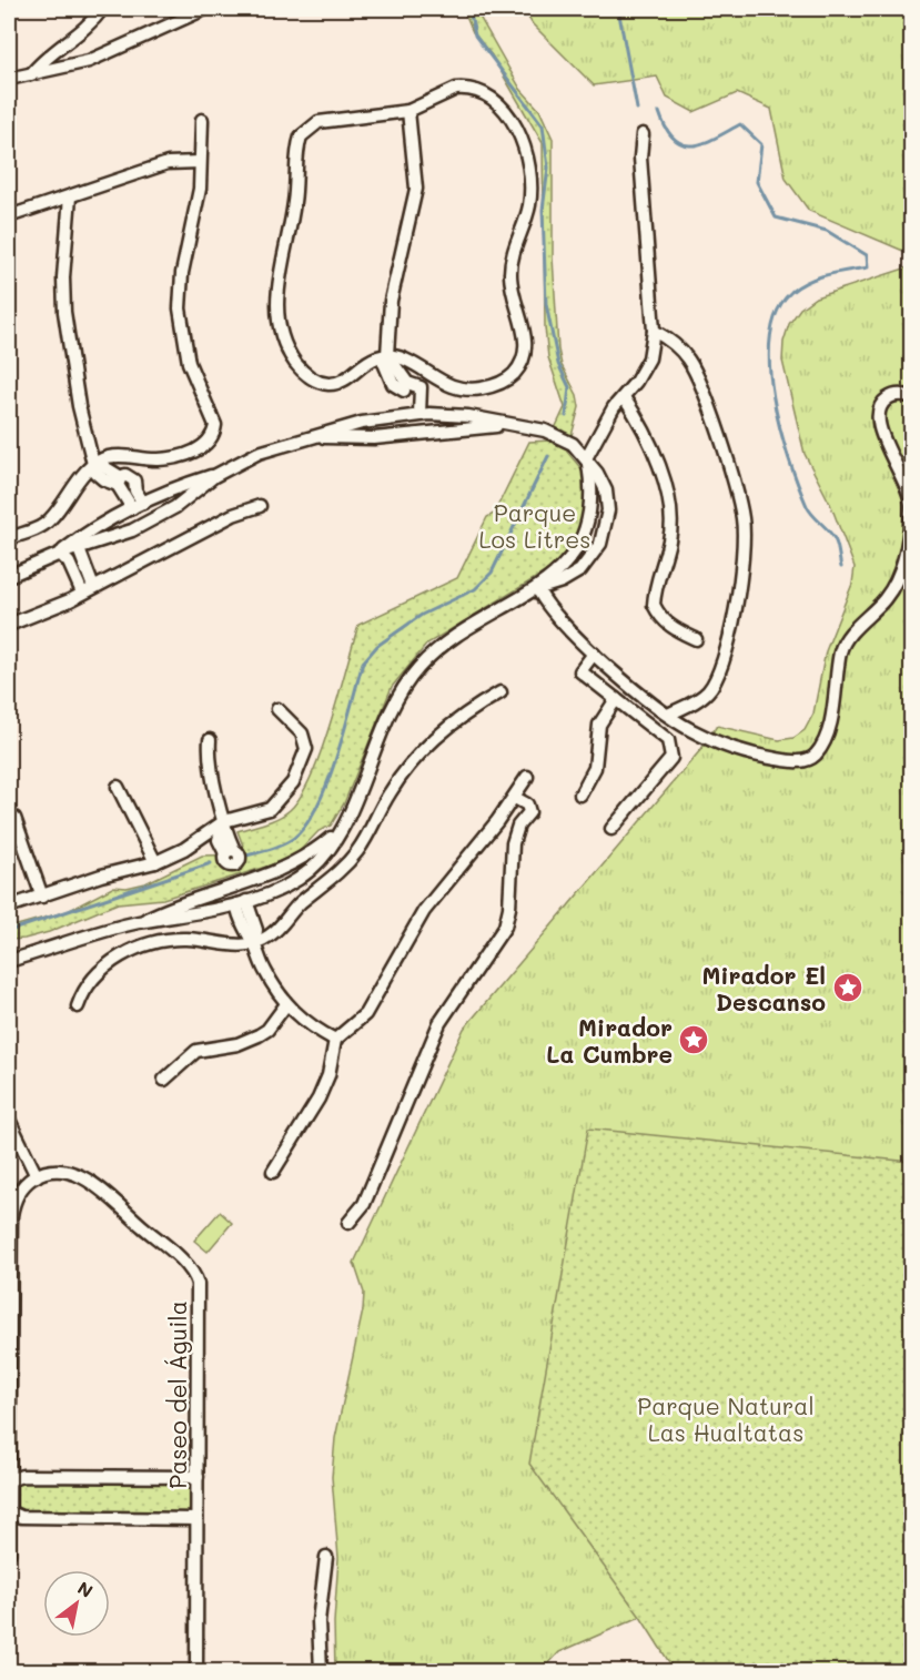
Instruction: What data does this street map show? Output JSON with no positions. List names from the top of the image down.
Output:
{
  "streets": {
    "street": ["Paseo del Águila"]
  },
  "parks": ["Parque Los Litres", "Parque Natural Las Hualtatas"],
  "places": {
    "place": ["Mirador El Descanso", "Mirador La Cumbre"]
  },
  "north": "top right"
}
